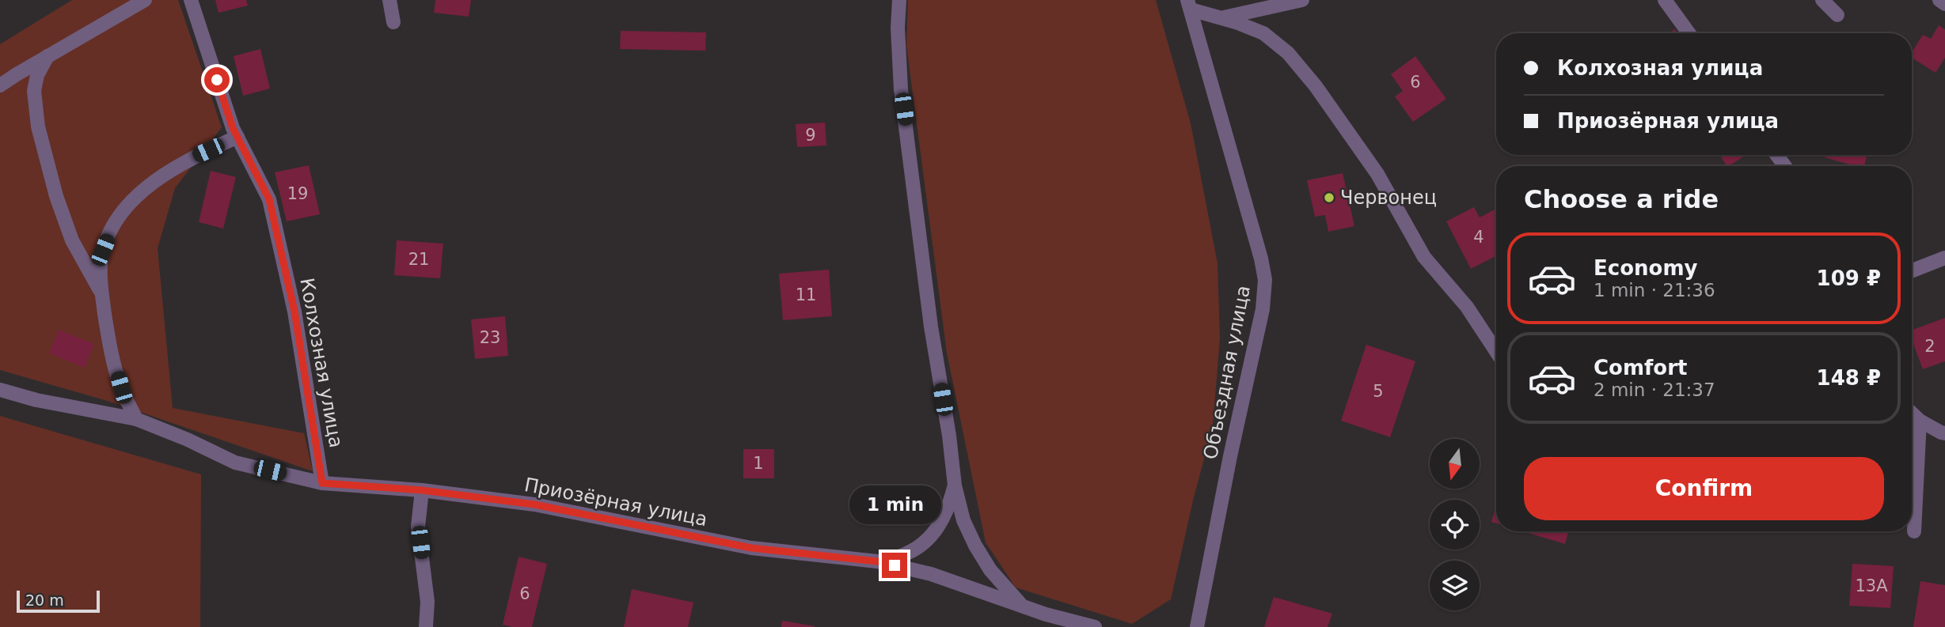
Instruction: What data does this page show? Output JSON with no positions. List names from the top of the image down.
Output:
{
  "streets": {
    "street": ["Колхозная улица", "Объездная улица", "Приозёрная улица"]
  },
  "crossings": [
    ["Колхозная улица", "Приозёрная улица"]
  ],
  "places": ["Червонец"],
  "house_numbers": [
    "6",
    "9",
    "19",
    "4",
    "21",
    "11",
    "23",
    "2",
    "5",
    "1",
    "13А",
    "6"
  ],
  "scale_bar": "20 m",
  "north": "bottom",
  "page": {
    "banner": ["Колхозная улица", "Приозёрная улица"],
    "heading": "Choose a ride",
    "list": [
      {
        "name": "Economy",
        "note": "1 min · 21:36",
        "value": "109 ₽"
      },
      {
        "name": "Comfort",
        "note": "2 min · 21:37",
        "value": "148 ₽"
      }
    ],
    "buttons": "Confirm",
    "bubble": "1 min",
    "scale": "20 m"
  }
}
